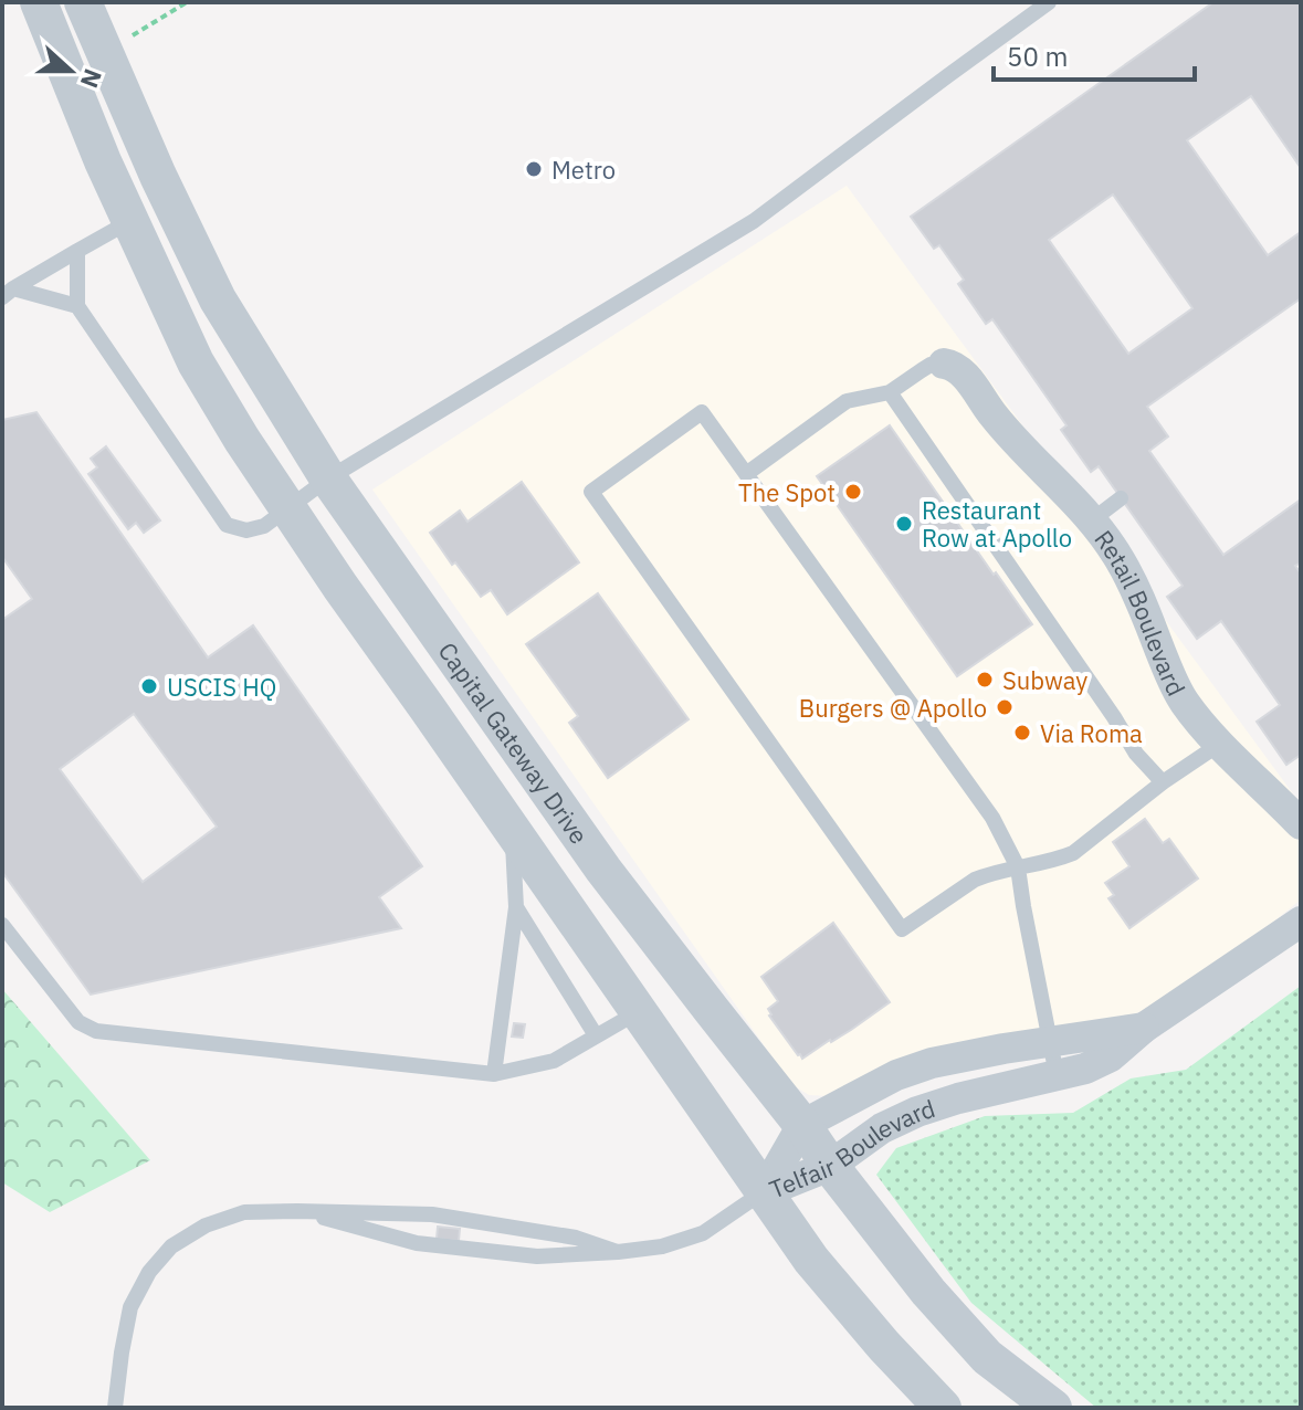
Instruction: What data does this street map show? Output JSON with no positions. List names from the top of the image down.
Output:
{
  "streets": {
    "street": ["Retail Boulevard", "Capital Gateway Drive", "Telfair Boulevard"]
  },
  "crossings": [
    ["Capital Gateway Drive", "Telfair Boulevard"]
  ],
  "places": [
    "Metro",
    "The Spot",
    "Restaurant Row at Apollo",
    "Subway",
    "USCIS HQ",
    "Burgers @ Apollo",
    "Via Roma"
  ],
  "scale_bar": "50 m",
  "north": "right"
}
